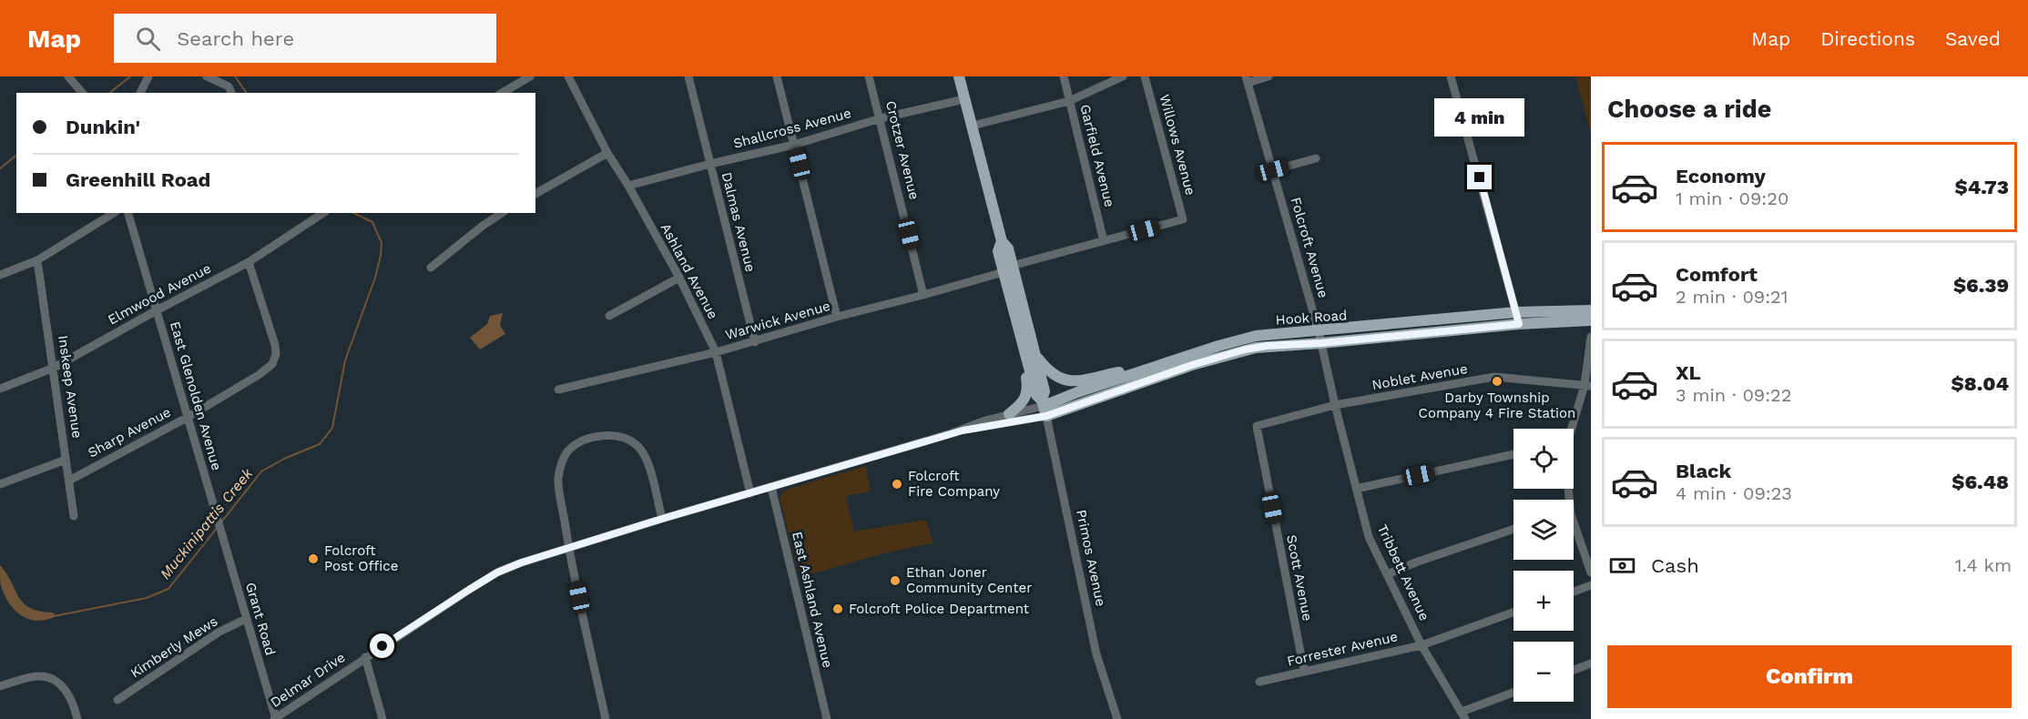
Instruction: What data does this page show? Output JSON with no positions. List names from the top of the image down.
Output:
{
  "streets": {
    "main road": ["Hook Road", "Primos Avenue"],
    "street": [
      "Shallcross Avenue",
      "Willows Avenue",
      "Crotzer Avenue",
      "Garfield Avenue",
      "Dalmas Avenue",
      "Folcroft Avenue",
      "Ashland Avenue",
      "Elmwood Avenue",
      "Warwick Avenue",
      "Noblet Avenue",
      "Inskeep Avenue",
      "East Glenolden Avenue",
      "Sharp Avenue",
      "Tribbett Avenue",
      "Scott Avenue",
      "East Ashland Avenue",
      "Grant Road",
      "Kimberly Mews",
      "Forrester Avenue",
      "Delmar Drive"
    ]
  },
  "crossings": [
    ["Shallcross Avenue", "Crotzer Avenue"],
    ["Shallcross Avenue", "Dalmas Avenue"],
    ["Shallcross Avenue", "Ashland Avenue"],
    ["Shallcross Avenue", "Primos Avenue"],
    ["Willows Avenue", "Warwick Avenue"],
    ["Crotzer Avenue", "Warwick Avenue"],
    ["Garfield Avenue", "Warwick Avenue"],
    ["Dalmas Avenue", "Warwick Avenue"],
    ["Folcroft Avenue", "Hook Road"],
    ["Folcroft Avenue", "Tribbett Avenue"],
    ["Ashland Avenue", "Warwick Avenue"],
    ["Ashland Avenue", "Delmar Drive"],
    ["Elmwood Avenue", "Inskeep Avenue"],
    ["Elmwood Avenue", "East Glenolden Avenue"],
    ["Elmwood Avenue", "Sharp Avenue"],
    ["Hook Road", "Primos Avenue"],
    ["Hook Road", "Tribbett Avenue"],
    ["Hook Road", "Delmar Drive"],
    ["Warwick Avenue", "Primos Avenue"],
    ["Noblet Avenue", "Tribbett Avenue"],
    ["Noblet Avenue", "Scott Avenue"],
    ["Inskeep Avenue", "Sharp Avenue"],
    ["East Glenolden Avenue", "Sharp Avenue"],
    ["East Glenolden Avenue", "Grant Road"],
    ["Primos Avenue", "Delmar Drive"],
    ["Tribbett Avenue", "Forrester Avenue"],
    ["Scott Avenue", "Forrester Avenue"],
    ["East Ashland Avenue", "Delmar Drive"],
    ["Grant Road", "Kimberly Mews"],
    ["Grant Road", "Delmar Drive"]
  ],
  "water": ["Muckinipattis Creek"],
  "places": [
    "Darby Township Company 4 Fire Station",
    "Folcroft Fire Company",
    "Folcroft Post Office",
    "Ethan Joner Community Center",
    "Folcroft Police Department"
  ],
  "page": {
    "header": "Map",
    "search": "Search here",
    "nav": ["Map", "Directions", "Saved"],
    "heading": "Choose a ride",
    "banner": ["Dunkin'", "Greenhill Road"],
    "bubble": "4 min",
    "list": [
      {
        "name": "Economy",
        "note": "1 min · 09:20",
        "value": "$4.73"
      },
      {
        "name": "Comfort",
        "note": "2 min · 09:21",
        "value": "$6.39"
      },
      {
        "name": "XL",
        "note": "3 min · 09:22",
        "value": "$8.04"
      },
      {
        "name": "Black",
        "note": "4 min · 09:23",
        "value": "$6.48"
      }
    ],
    "map_buttons": ["+", "−"],
    "pay": ["Cash", "1.4 km"],
    "buttons": "Confirm"
  }
}
